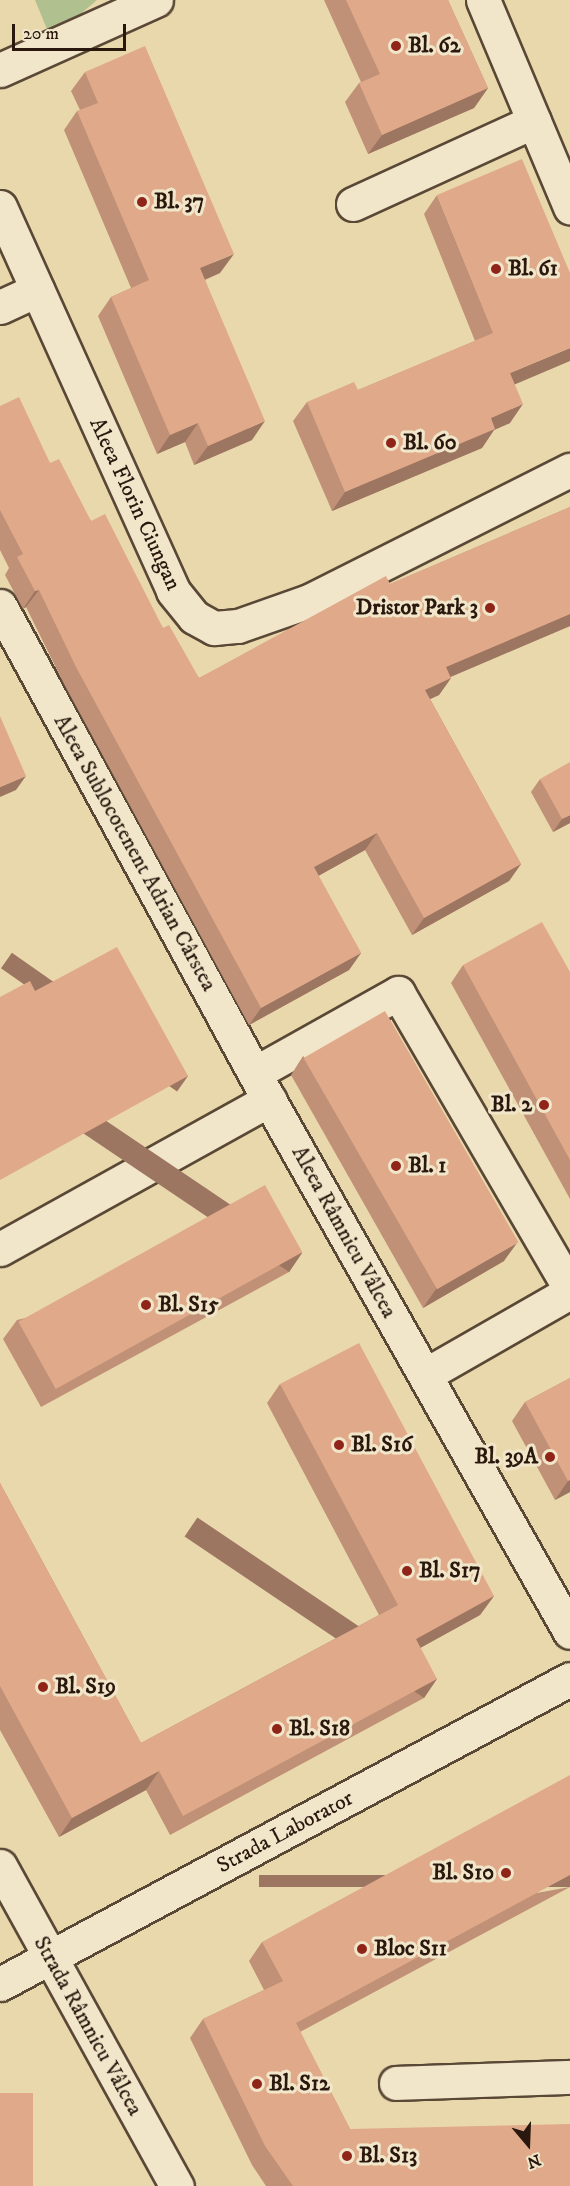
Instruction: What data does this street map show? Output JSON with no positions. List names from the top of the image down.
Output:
{
  "streets": {
    "street": [
      "Aleea Florin Ciungan",
      "Aleea Sublocotenent Adrian Cârstea",
      "Aleea Râmnicu Vâlcea",
      "Strada Laborator",
      "Strada Râmnicu Vâlcea"
    ]
  },
  "crossings": [
    ["Aleea Sublocotenent Adrian Cârstea", "Aleea Râmnicu Vâlcea"],
    ["Strada Laborator", "Strada Râmnicu Vâlcea"]
  ],
  "places": [
    "Bl. 62",
    "Bl. 37",
    "Bl. 61",
    "Bl. 60",
    "Dristor Park 3",
    "Bl. 2",
    "Bl. 1",
    "Bl. S15",
    "Bl. S16",
    "Bl. 39A",
    "Bl. S17",
    "Bl. S19",
    "Bl. S18",
    "Bl. S10",
    "Bloc S11",
    "Bl. S12",
    "Bl. S13"
  ],
  "scale_bar": "20 m",
  "north": "bottom"
}
